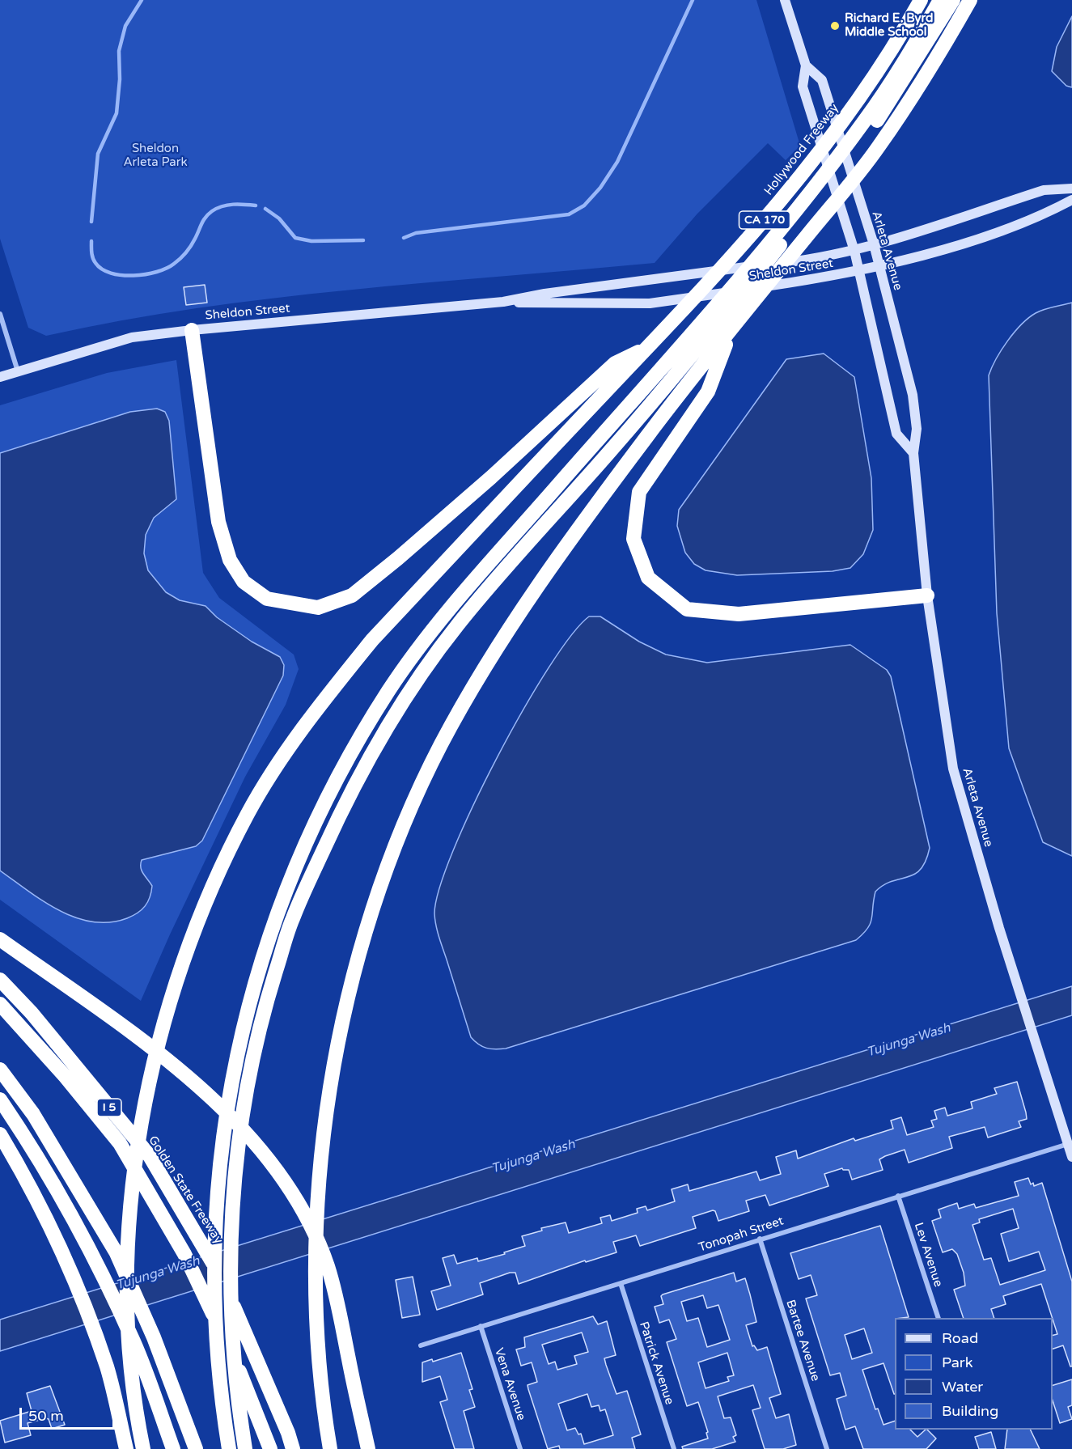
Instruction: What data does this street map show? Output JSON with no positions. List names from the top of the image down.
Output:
{
  "streets": {
    "highway": [
      "Hollywood Freeway",
      "CA 170",
      "I 5",
      "Golden State Freeway"
    ],
    "main road": ["Arleta Avenue", "Sheldon Street"],
    "street": [
      "Tonopah Street",
      "Lev Avenue",
      "Bartee Avenue",
      "Patrick Avenue",
      "Vena Avenue"
    ]
  },
  "crossings": [
    ["Arleta Avenue", "Sheldon Street"],
    ["Arleta Avenue", "Tonopah Street"],
    ["Tonopah Street", "Lev Avenue"],
    ["Tonopah Street", "Bartee Avenue"],
    ["Tonopah Street", "Patrick Avenue"],
    ["Tonopah Street", "Vena Avenue"]
  ],
  "water": ["Tujunga Wash"],
  "parks": ["Sheldon Arleta Park"],
  "places": ["Richard E. Byrd Middle School"],
  "legend": [
    "Road",
    "Park",
    "Water",
    "Building"
  ],
  "scale_bar": "50 m"
}
